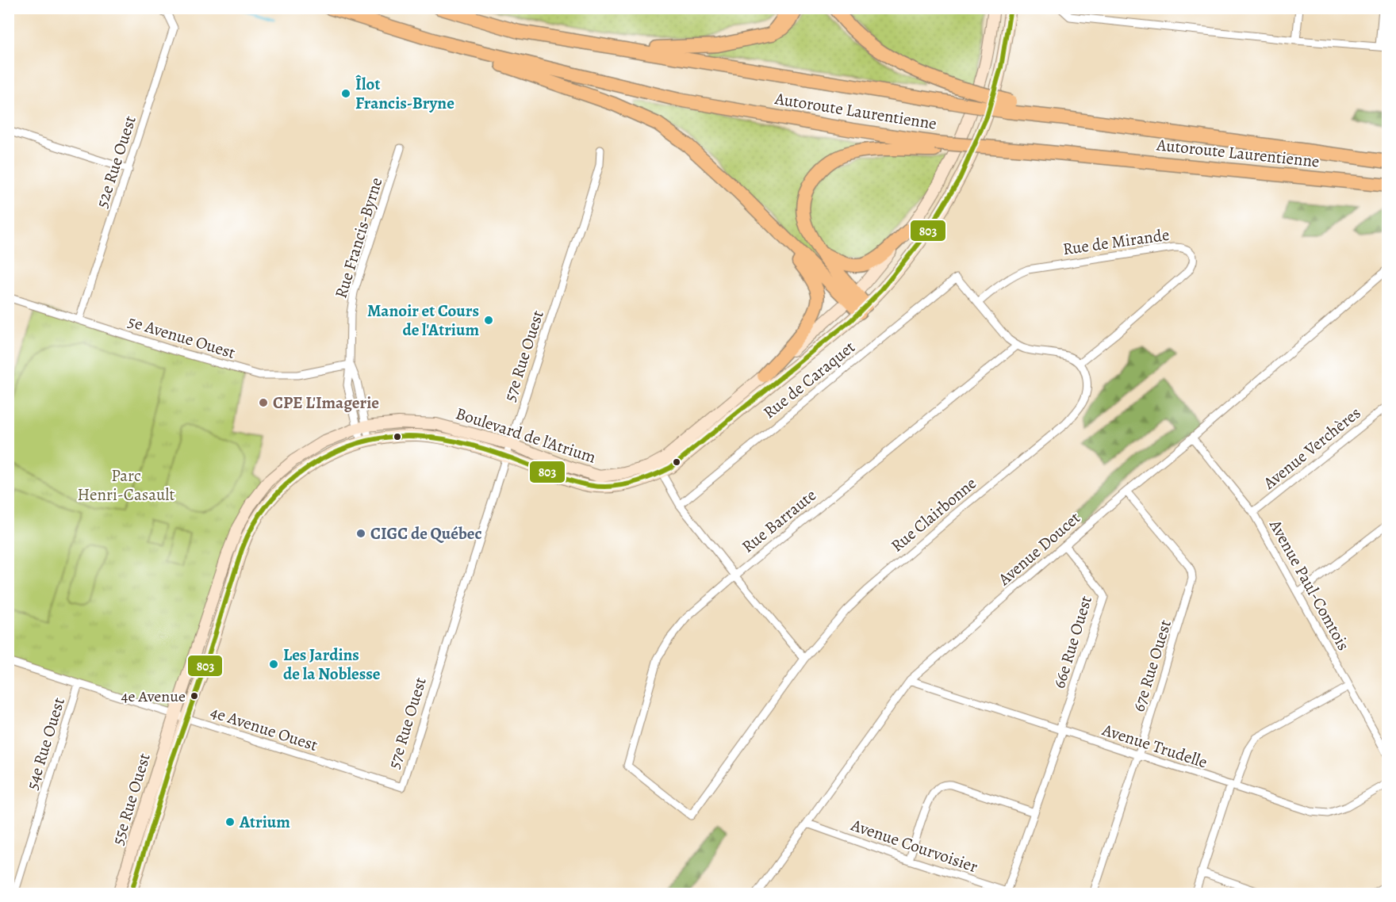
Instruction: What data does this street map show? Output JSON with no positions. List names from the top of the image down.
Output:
{
  "streets": {
    "highway": ["Autoroute Laurentienne"],
    "street": [
      "52e Rue Ouest",
      "Rue Francis-Byrne",
      "Rue de Mirande",
      "5e Avenue Ouest",
      "57e Rue Ouest",
      "Rue de Caraquet",
      "Boulevard de l'Atrium",
      "Avenue Verchères",
      "Rue Clairbonne",
      "Rue Barraute",
      "Avenue Doucet",
      "Avenue Paul-Comtois",
      "66e Rue Ouest",
      "67e Rue Ouest",
      "4e Avenue Ouest",
      "54e Rue Ouest",
      "Avenue Trudelle",
      "55e Rue Ouest",
      "Avenue Courvoisier"
    ]
  },
  "crossings": [
    ["52e Rue Ouest", "5e Avenue Ouest"],
    ["Rue Francis-Byrne", "5e Avenue Ouest"],
    ["Rue Francis-Byrne", "Boulevard de l'Atrium"],
    ["Rue de Mirande", "Rue de Caraquet"],
    ["Rue de Mirande", "Rue Clairbonne"],
    ["57e Rue Ouest", "Boulevard de l'Atrium"],
    ["57e Rue Ouest", "4e Avenue Ouest"],
    ["Boulevard de l'Atrium", "4e Avenue Ouest"],
    ["Boulevard de l'Atrium", "55e Rue Ouest"],
    ["Avenue Verchères", "Avenue Paul-Comtois"],
    ["Rue Clairbonne", "Rue Barraute"],
    ["Avenue Doucet", "Avenue Paul-Comtois"],
    ["Avenue Doucet", "66e Rue Ouest"],
    ["Avenue Doucet", "67e Rue Ouest"],
    ["Avenue Doucet", "Avenue Trudelle"],
    ["Avenue Doucet", "Avenue Courvoisier"],
    ["66e Rue Ouest", "Avenue Trudelle"],
    ["66e Rue Ouest", "Avenue Courvoisier"],
    ["67e Rue Ouest", "Avenue Trudelle"],
    ["4e Avenue Ouest", "54e Rue Ouest"],
    ["4e Avenue Ouest", "55e Rue Ouest"]
  ],
  "parks": ["Parc Henri-Casault"],
  "places": [
    "Îlot Francis-Bryne",
    "Manoir et Cours de l'Atrium",
    "CPE L'Imagerie",
    "CIGC de Québec",
    "Les Jardins de la Noblesse",
    "4e Avenue",
    "Atrium"
  ],
  "lines": ["transit line 803"]
}
